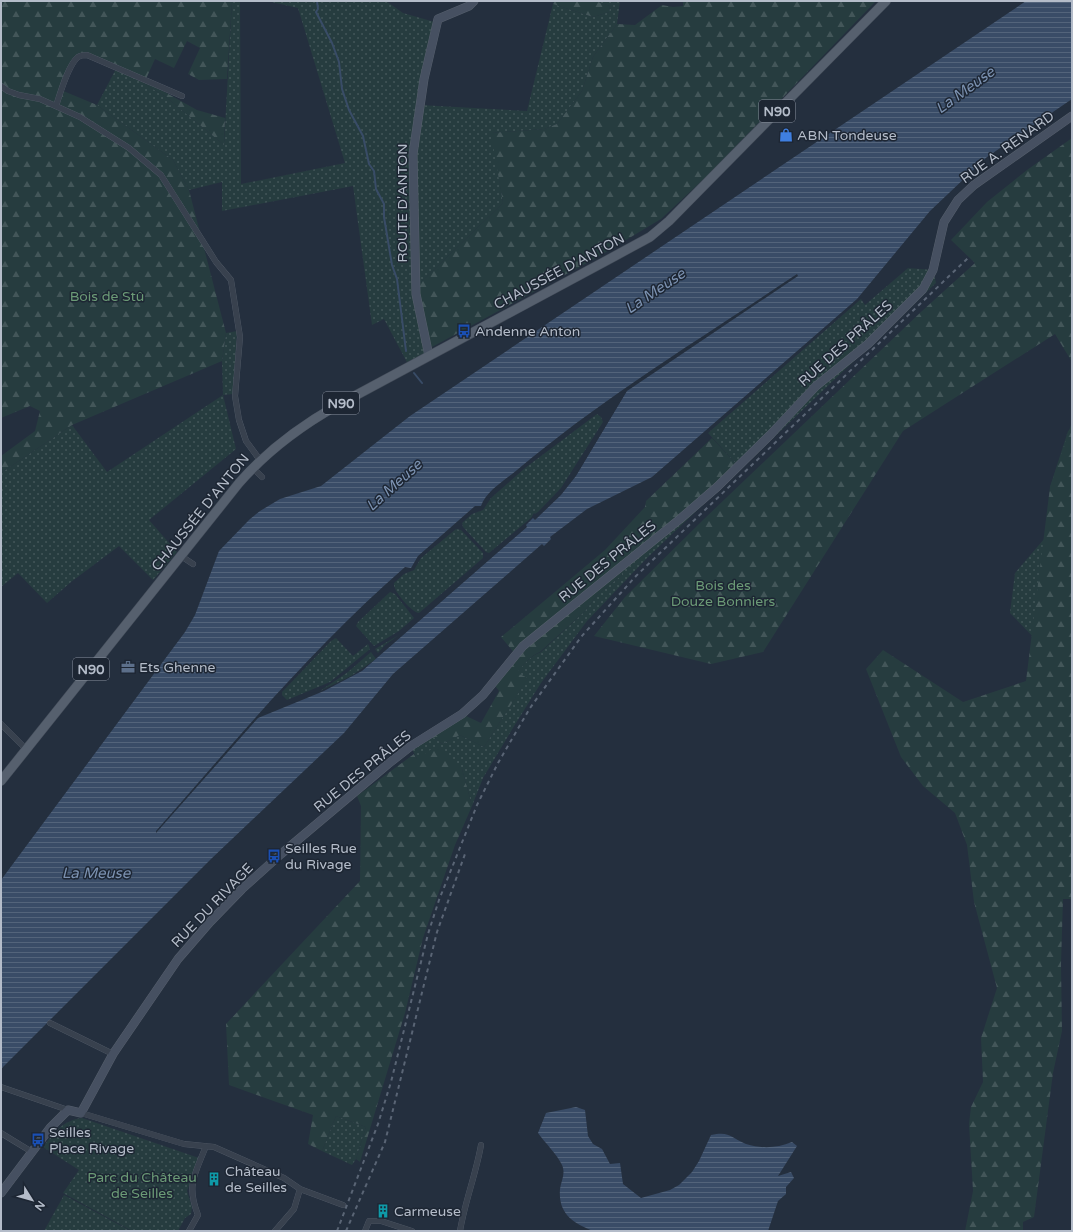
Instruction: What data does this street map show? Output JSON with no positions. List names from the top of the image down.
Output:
{
  "streets": {
    "main road": ["N90", "CHAUSSÉE D'ANTON"],
    "street": [
      "RUE A. RENARD",
      "ROUTE D'ANTON",
      "RUE DES PRÂLES",
      "RUE DU RIVAGE"
    ]
  },
  "crossings": [
    ["RUE A. RENARD", "RUE DES PRÂLES"],
    ["ROUTE D'ANTON", "CHAUSSÉE D'ANTON"],
    ["RUE DES PRÂLES", "RUE DU RIVAGE"]
  ],
  "water": ["La Meuse"],
  "parks": ["Bois de Stû", "Bois des Douze Bonniers", "Parc du Château de Seilles"],
  "places": {
    "shop": ["ABN Tondeuse"],
    "bus stop": ["Andenne Anton", "Seilles Rue du Rivage", "Seilles Place Rivage"],
    "office": ["Ets Ghenne"],
    "building": ["Château de Seilles", "Carmeuse"]
  },
  "north": "bottom right"
}
